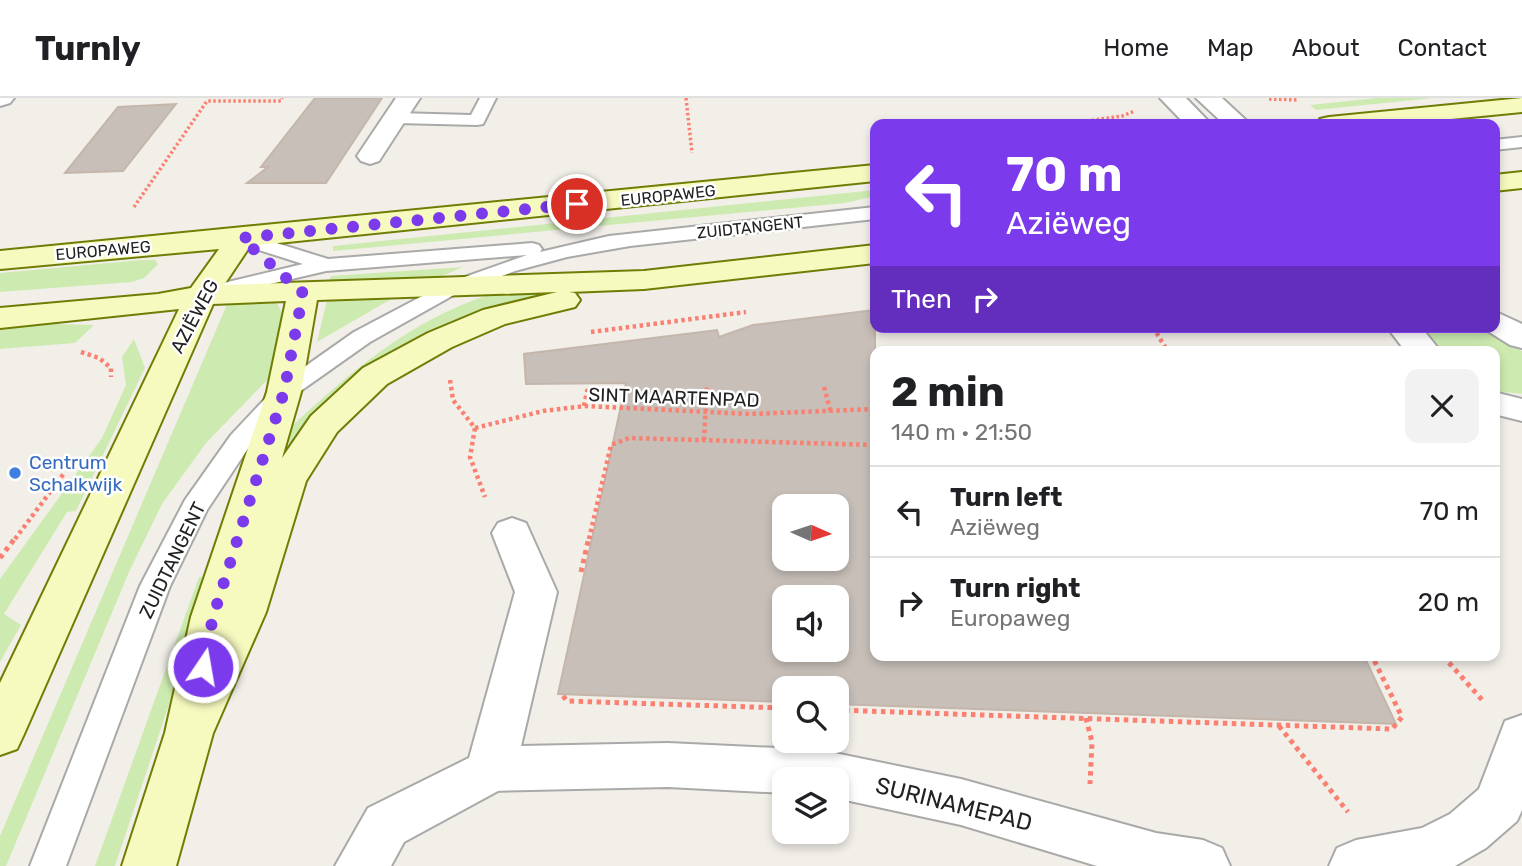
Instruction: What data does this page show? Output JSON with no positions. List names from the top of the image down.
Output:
{
  "streets": {
    "main road": ["EUROPAWEG", "AZIËWEG"],
    "street": ["SURINAMEPAD"],
    "lane": ["ZUIDTANGENT"],
    "path": ["SINT MAARTENPAD"]
  },
  "crossings": [
    ["EUROPAWEG", "ZUIDTANGENT"],
    ["EUROPAWEG", "AZIËWEG"],
    ["ZUIDTANGENT", "AZIËWEG"]
  ],
  "places": ["Centrum Schalkwijk"],
  "north": "right",
  "page": {
    "header": "Turnly",
    "nav": [
      "Home",
      "Map",
      "About",
      "Contact"
    ],
    "turn": ["70 m", "Aziëweg"],
    "then": "Then",
    "heading": ["2 min", "140 m · 21:50"],
    "list": [
      {
        "name": "Turn left",
        "note": "Aziëweg",
        "value": "70 m"
      },
      {
        "name": "Turn right",
        "note": "Europaweg",
        "value": "20 m"
      }
    ]
  }
}
